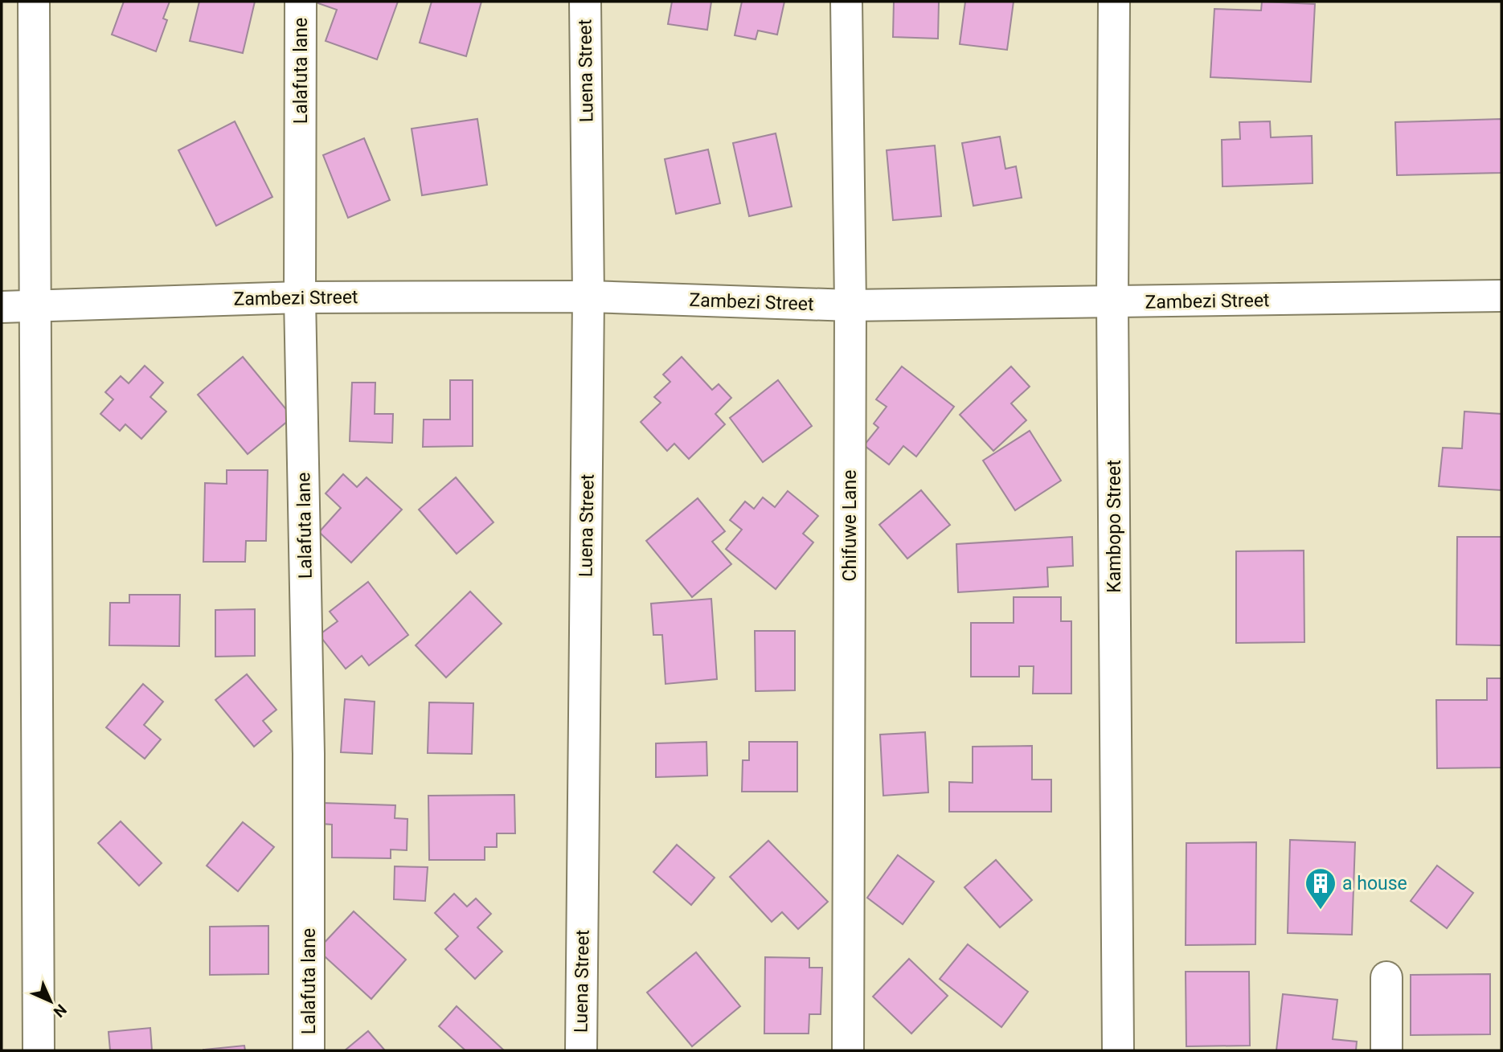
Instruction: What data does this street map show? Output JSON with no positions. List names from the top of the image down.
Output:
{
  "streets": {
    "street": [
      "Lalafuta lane",
      "Luena Street",
      "Zambezi Street",
      "Chifuwe Lane",
      "Kambopo Street"
    ]
  },
  "crossings": [
    ["Lalafuta lane", "Zambezi Street"],
    ["Luena Street", "Zambezi Street"],
    ["Zambezi Street", "Chifuwe Lane"],
    ["Zambezi Street", "Kambopo Street"]
  ],
  "places": {
    "building": ["a house"]
  },
  "north": "bottom right"
}
